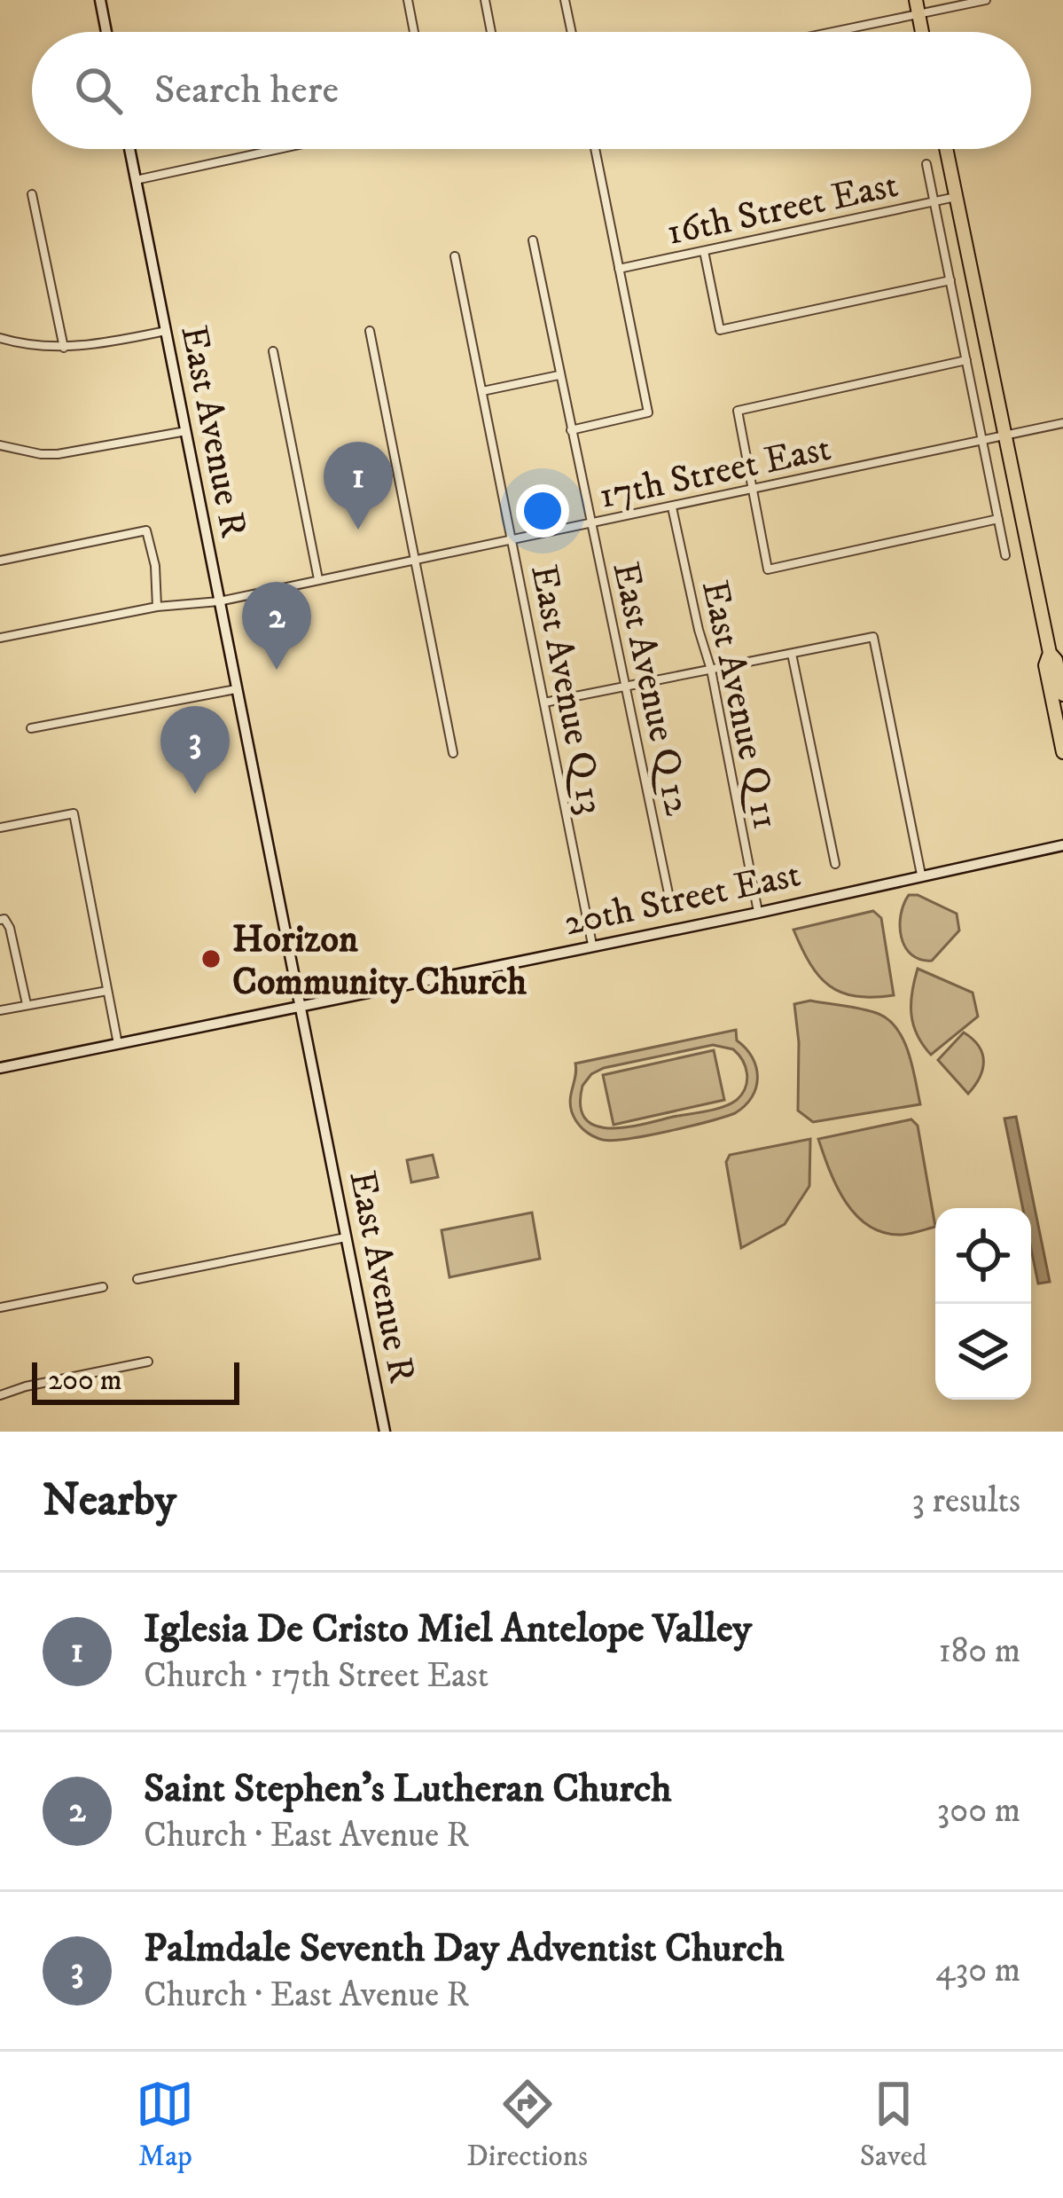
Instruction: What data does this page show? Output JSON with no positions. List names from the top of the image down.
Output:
{
  "streets": {
    "main road": ["East Avenue R", "20th Street East"],
    "street": [
      "16th Street East",
      "17th Street East",
      "East Avenue Q 12",
      "East Avenue Q 13",
      "East Avenue Q 11"
    ]
  },
  "crossings": [
    ["East Avenue R", "17th Street East"],
    ["East Avenue R", "20th Street East"],
    ["17th Street East", "East Avenue Q 12"],
    ["17th Street East", "East Avenue Q 13"],
    ["17th Street East", "East Avenue Q 11"],
    ["East Avenue Q 13", "20th Street East"],
    ["East Avenue Q 11", "20th Street East"]
  ],
  "places": ["Horizon Community Church"],
  "scale_bar": "200 m",
  "page": {
    "search": "Search here",
    "pins": ["1", "2", "3"],
    "scale": "200 m",
    "heading": ["Nearby", "3 results"],
    "list": [
      {
        "mark": "1",
        "name": "Iglesia De Cristo Miel Antelope Valley",
        "note": "Church · 17th Street East",
        "value": "180 m"
      },
      {
        "mark": "2",
        "name": "Saint Stephen's Lutheran Church",
        "note": "Church · East Avenue R",
        "value": "300 m"
      },
      {
        "mark": "3",
        "name": "Palmdale Seventh Day Adventist Church",
        "note": "Church · East Avenue R",
        "value": "430 m"
      }
    ],
    "nav": ["Map", "Directions", "Saved"]
  }
}
